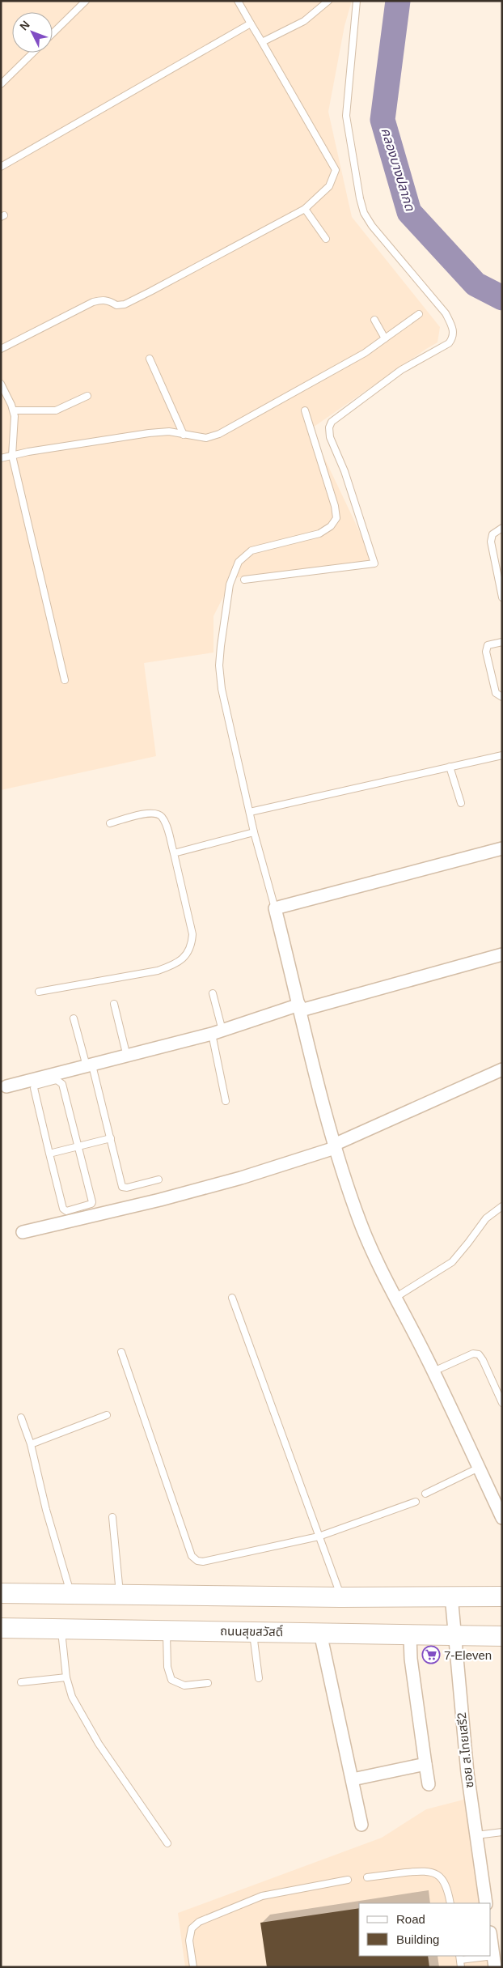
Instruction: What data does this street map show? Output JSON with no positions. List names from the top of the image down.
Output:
{
  "streets": {
    "main road": ["ถนนสุขสวัสดิ์"],
    "street": ["ซอย ส.ไทยเสรี2"]
  },
  "crossings": [
    ["ถนนสุขสวัสดิ์", "ซอย ส.ไทยเสรี2"]
  ],
  "water": ["คลองบางปลากด"],
  "places": {
    "supermarket": ["7-Eleven"]
  },
  "legend": ["Road", "Building"],
  "north": "top left"
}
